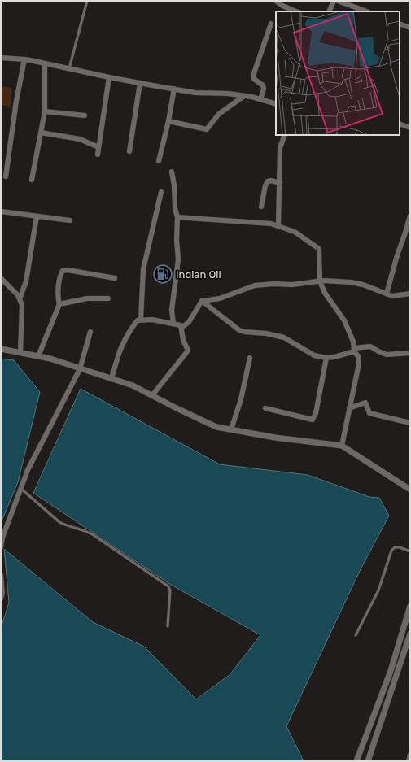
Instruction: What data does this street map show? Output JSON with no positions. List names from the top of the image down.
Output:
{
  "places": {
    "fuel station": ["Indian Oil"]
  }
}
